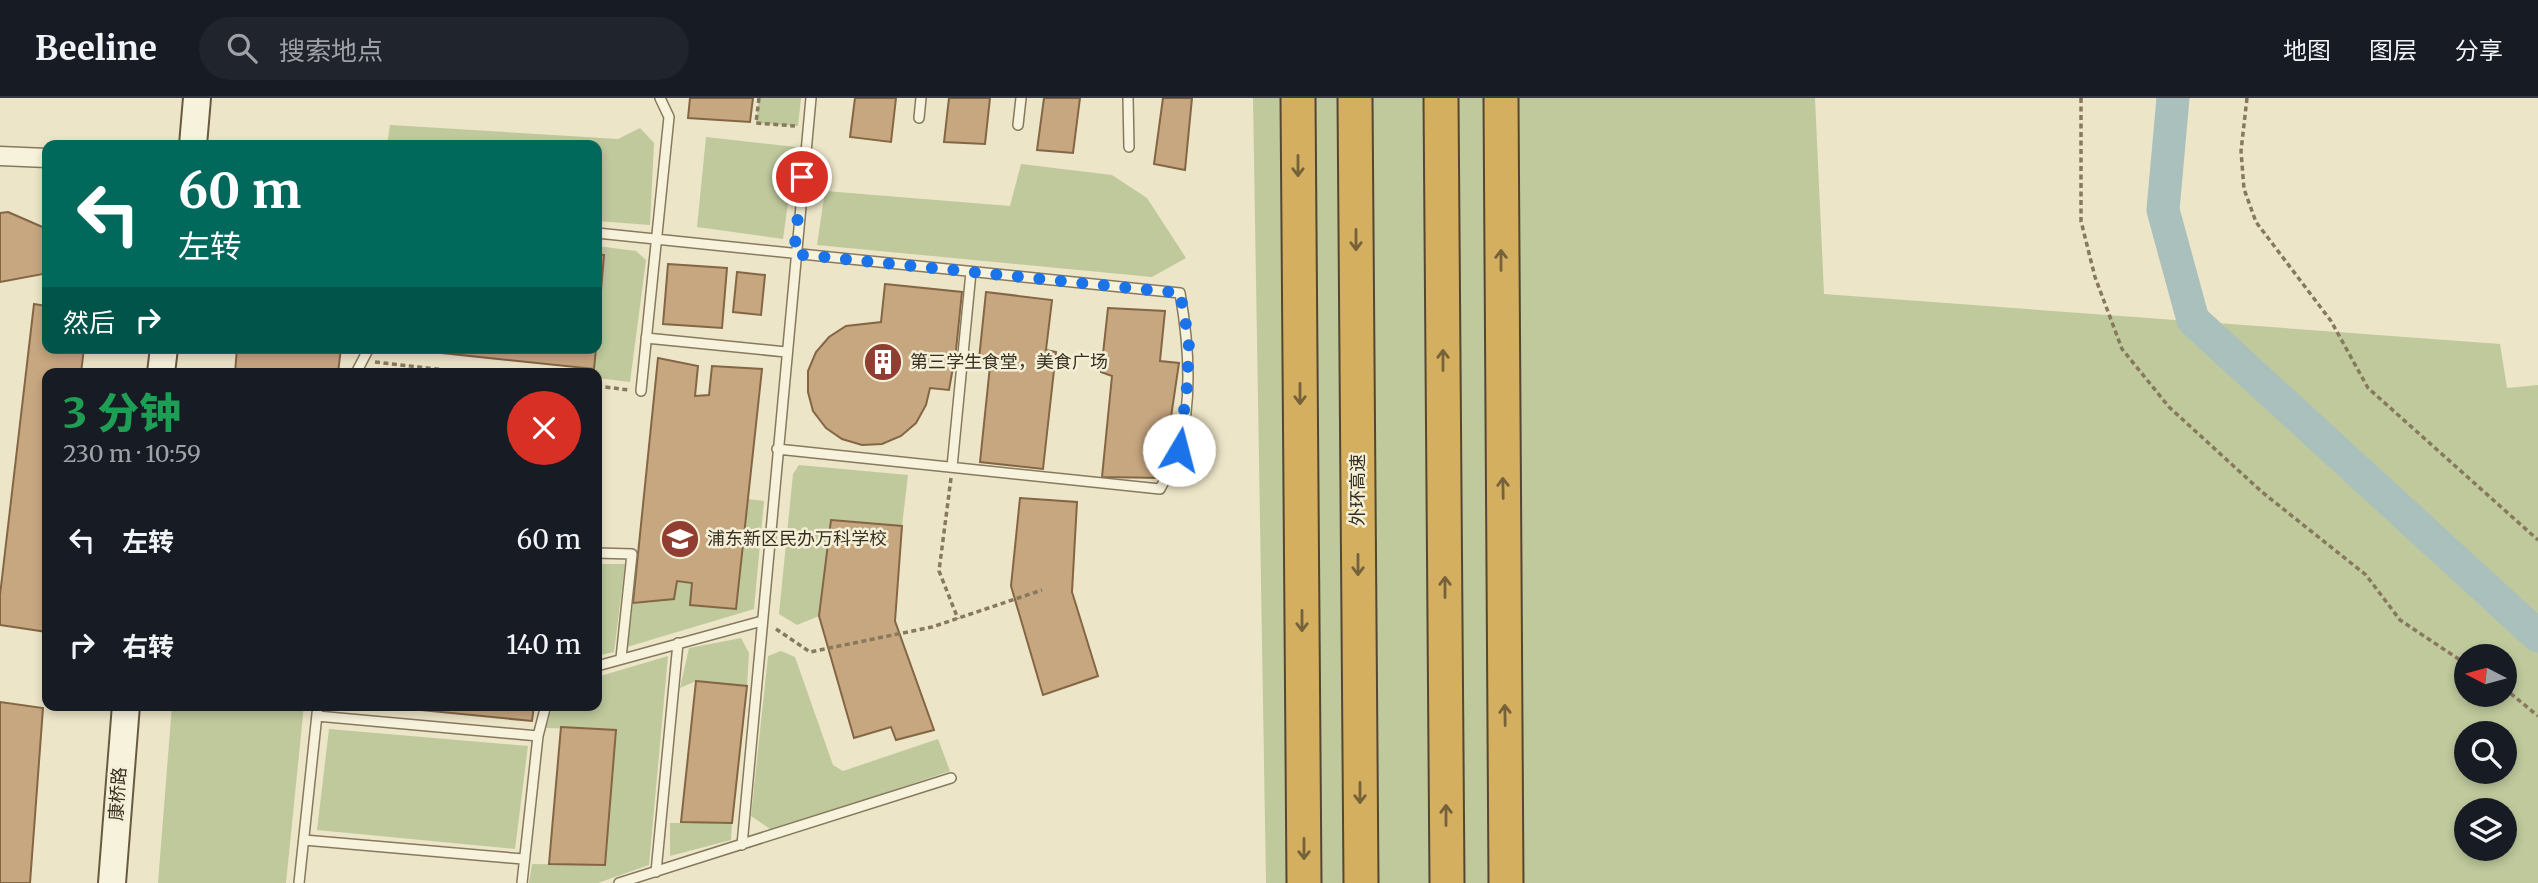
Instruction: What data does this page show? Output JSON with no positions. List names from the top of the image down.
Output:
{
  "streets": {
    "highway": ["外环高速"],
    "main road": ["康桥路"]
  },
  "places": {
    "building": ["第三学生食堂，美食广场"],
    "school or university": ["浦东新区民办万科学校"]
  },
  "north": "left",
  "page": {
    "header": "Beeline",
    "search": "搜索地点",
    "nav": ["地图", "图层", "分享"],
    "turn": ["60 m", "左转"],
    "then": "然后",
    "heading": ["3 分钟", "230 m · 10:59"],
    "list": [
      {
        "name": "左转",
        "value": "60 m"
      },
      {
        "name": "右转",
        "value": "140 m"
      }
    ]
  }
}
